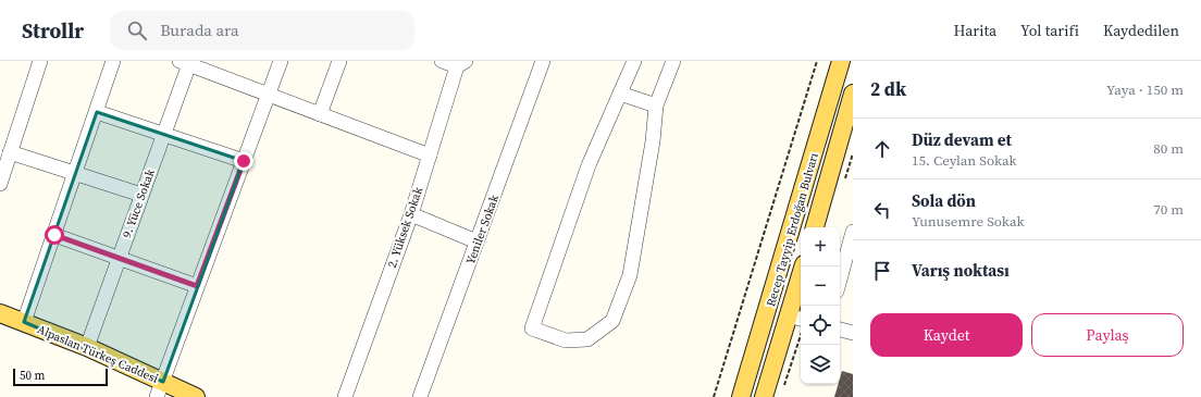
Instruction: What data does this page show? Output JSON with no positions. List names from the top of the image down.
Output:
{
  "streets": {
    "main road": ["Recep Tayyip Erdoğan Bulvarı", "Alpaslan Türkeş Caddesi"],
    "street": ["9. Yüce Sokak", "2. Yüksek Sokak", "Yeniler Sokak"]
  },
  "crossings": [
    ["9. Yüce Sokak", "Alpaslan Türkeş Caddesi"]
  ],
  "scale_bar": "50 m",
  "page": {
    "header": "Strollr",
    "search": "Burada ara",
    "nav": ["Harita", "Yol tarifi", "Kaydedilen"],
    "heading": ["2 dk", "Yaya · 150 m"],
    "list": [
      ["Düz devam et", "15. Ceylan Sokak", "80 m"],
      ["Sola dön", "Yunusemre Sokak", "70 m"],
      "Varış noktası"
    ],
    "map_buttons": ["+", "−"],
    "buttons": ["Kaydet", "Paylaş"],
    "scale": "50 m"
  }
}
